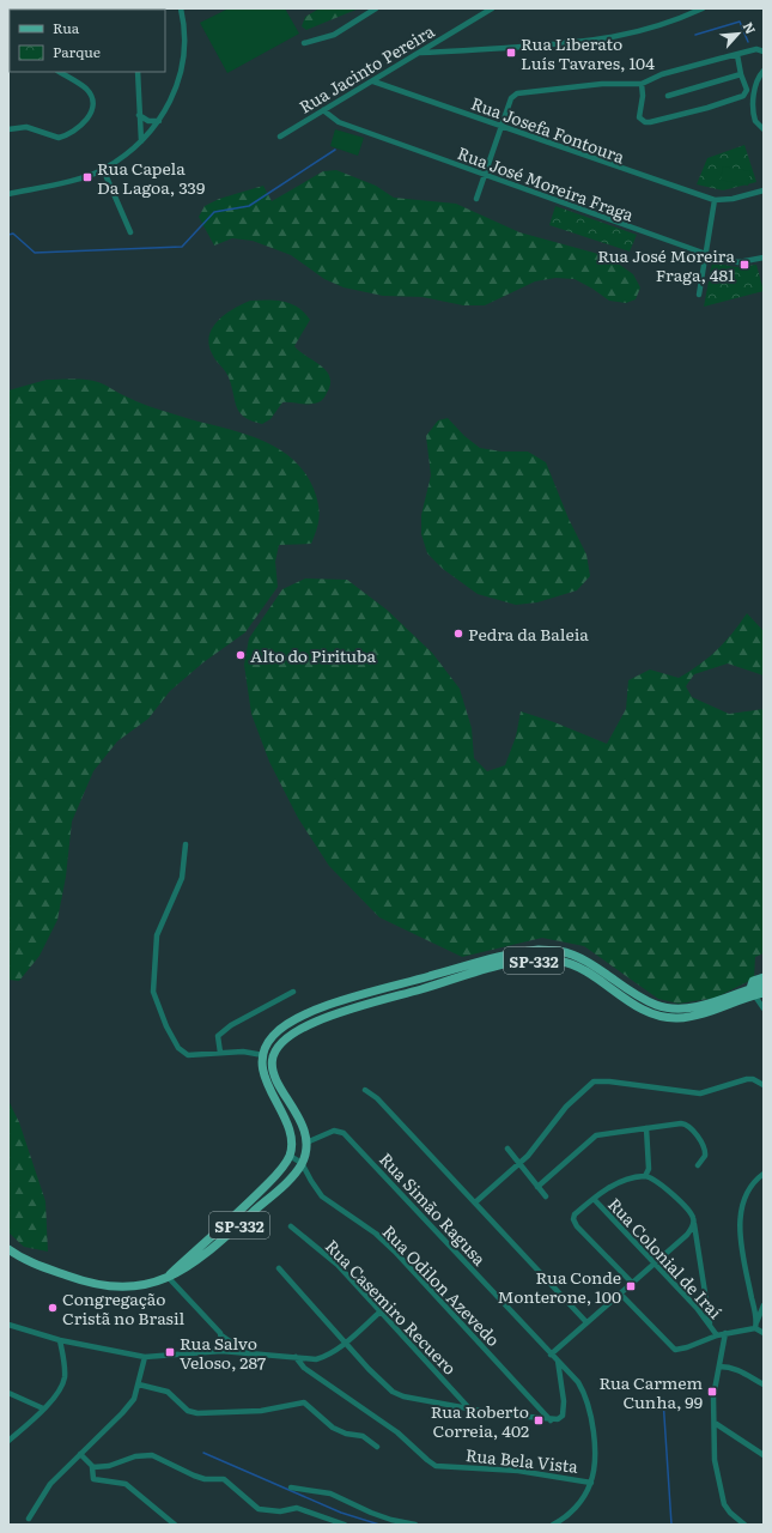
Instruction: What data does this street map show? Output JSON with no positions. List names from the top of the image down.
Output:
{
  "streets": {
    "main road": ["SP-332"],
    "street": [
      "Rua Jacinto Pereira",
      "Rua Josefa Fontoura",
      "Rua José Moreira Fraga",
      "Rua Simão Ragusa",
      "Rua Colonial de Iraí",
      "Rua Odilon Azevedo",
      "Rua Casemiro Recuero",
      "Rua Bela Vista"
    ]
  },
  "crossings": [
    ["Rua Jacinto Pereira", "Rua Josefa Fontoura"],
    ["Rua Jacinto Pereira", "Rua José Moreira Fraga"],
    ["SP-332", "Rua Simão Ragusa"],
    ["SP-332", "Rua Odilon Azevedo"],
    ["Rua Simão Ragusa", "Rua Bela Vista"]
  ],
  "places": {
    "transit": [
      "Rua Liberato Luís Tavares, 104",
      "Rua Capela Da Lagoa, 339",
      "Rua José Moreira Fraga, 481",
      "Rua Conde Monterone, 100",
      "Rua Salvo Veloso, 287",
      "Rua Carmem Cunha, 99",
      "Rua Roberto Correia, 402"
    ],
    "other": ["Pedra da Baleia", "Alto do Pirituba", "Congregação Cristã no Brasil"]
  },
  "legend": ["Rua", "Parque"],
  "north": "top right"
}
